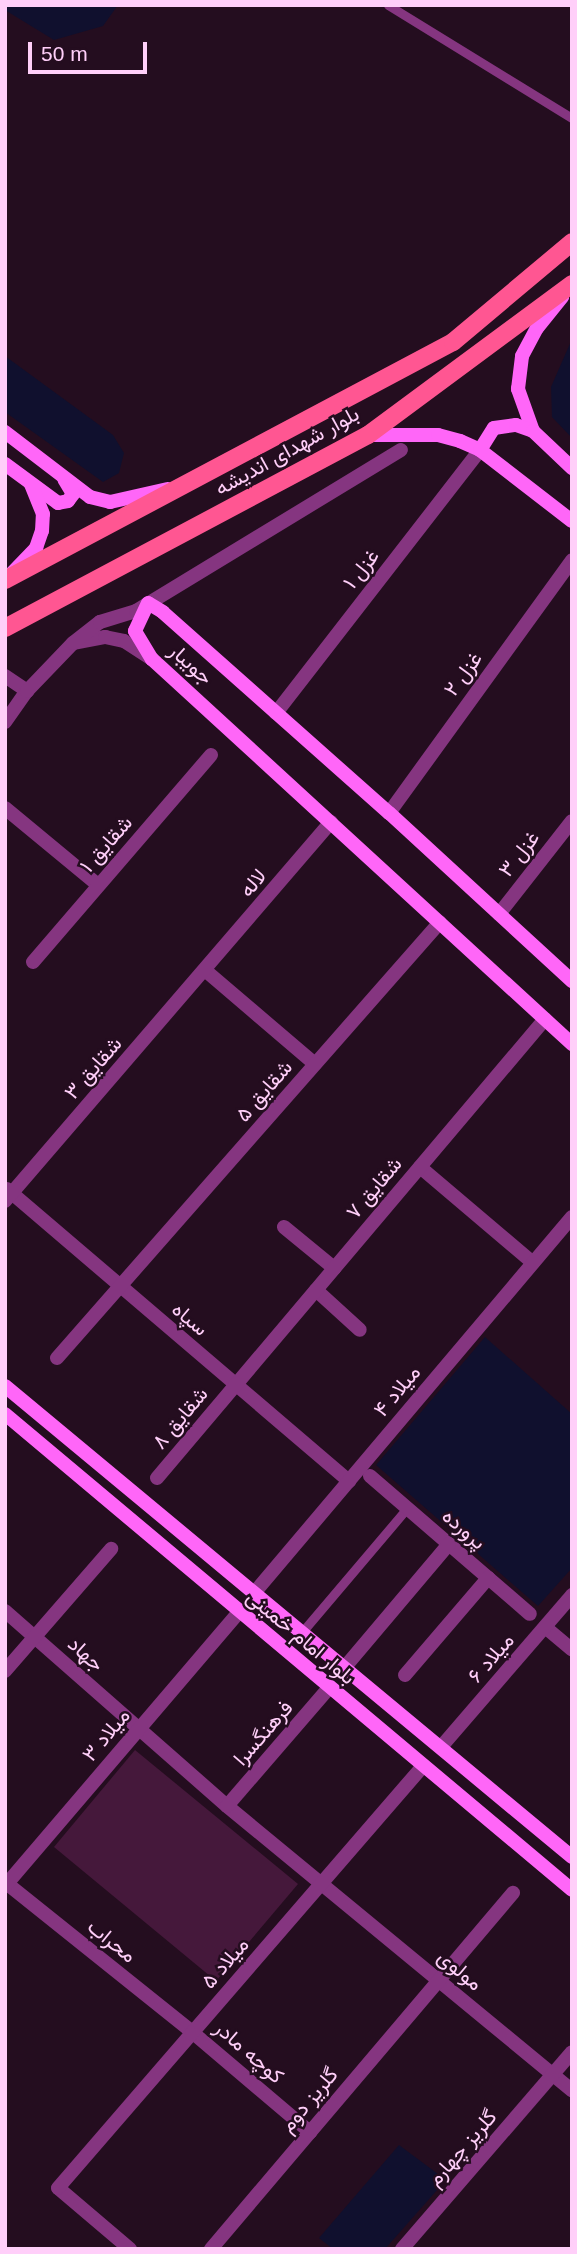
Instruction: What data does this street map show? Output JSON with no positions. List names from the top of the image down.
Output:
{
  "streets": {
    "main road": ["بلوار شهدای اندیشه"],
    "street": [
      "غزل ۱",
      "جویبار",
      "غزل ۲",
      "شقایق ۱",
      "غزل ۳",
      "لاله",
      "شقایق ۳",
      "شقایق ۵",
      "شقایق ۷",
      "سپاه",
      "میلاد ۴",
      "شقایق ۸",
      "پرورده",
      "بلوار امام خمینی",
      "جهاد",
      "میلاد ۶",
      "فرهنگسرا",
      "میلاد ۳",
      "محراب",
      "میلاد ۵",
      "مولوی",
      "کوچه مادر",
      "گلریز دوم",
      "گلریز چهارم"
    ]
  },
  "crossings": [
    ["غزل ۱", "جویبار"],
    ["جویبار", "غزل ۲"],
    ["جویبار", "غزل ۳"],
    ["جویبار", "لاله"],
    ["جویبار", "شقایق ۵"],
    ["جویبار", "شقایق ۷"],
    ["لاله", "شقایق ۳"],
    ["شقایق ۳", "سپاه"],
    ["شقایق ۵", "سپاه"],
    ["شقایق ۷", "سپاه"],
    ["شقایق ۷", "شقایق ۸"],
    ["سپاه", "میلاد ۴"],
    ["سپاه", "شقایق ۸"],
    ["میلاد ۴", "بلوار امام خمینی"],
    ["بلوار امام خمینی", "میلاد ۶"],
    ["بلوار امام خمینی", "فرهنگسرا"],
    ["بلوار امام خمینی", "میلاد ۳"],
    ["بلوار امام خمینی", "میلاد ۵"],
    ["جهاد", "میلاد ۳"],
    ["میلاد ۳", "محراب"],
    ["محراب", "میلاد ۵"],
    ["محراب", "کوچه مادر"],
    ["میلاد ۵", "مولوی"],
    ["میلاد ۵", "کوچه مادر"],
    ["مولوی", "گلریز دوم"],
    ["مولوی", "گلریز چهارم"],
    ["کوچه مادر", "گلریز دوم"]
  ],
  "scale_bar": "50 m"
}
